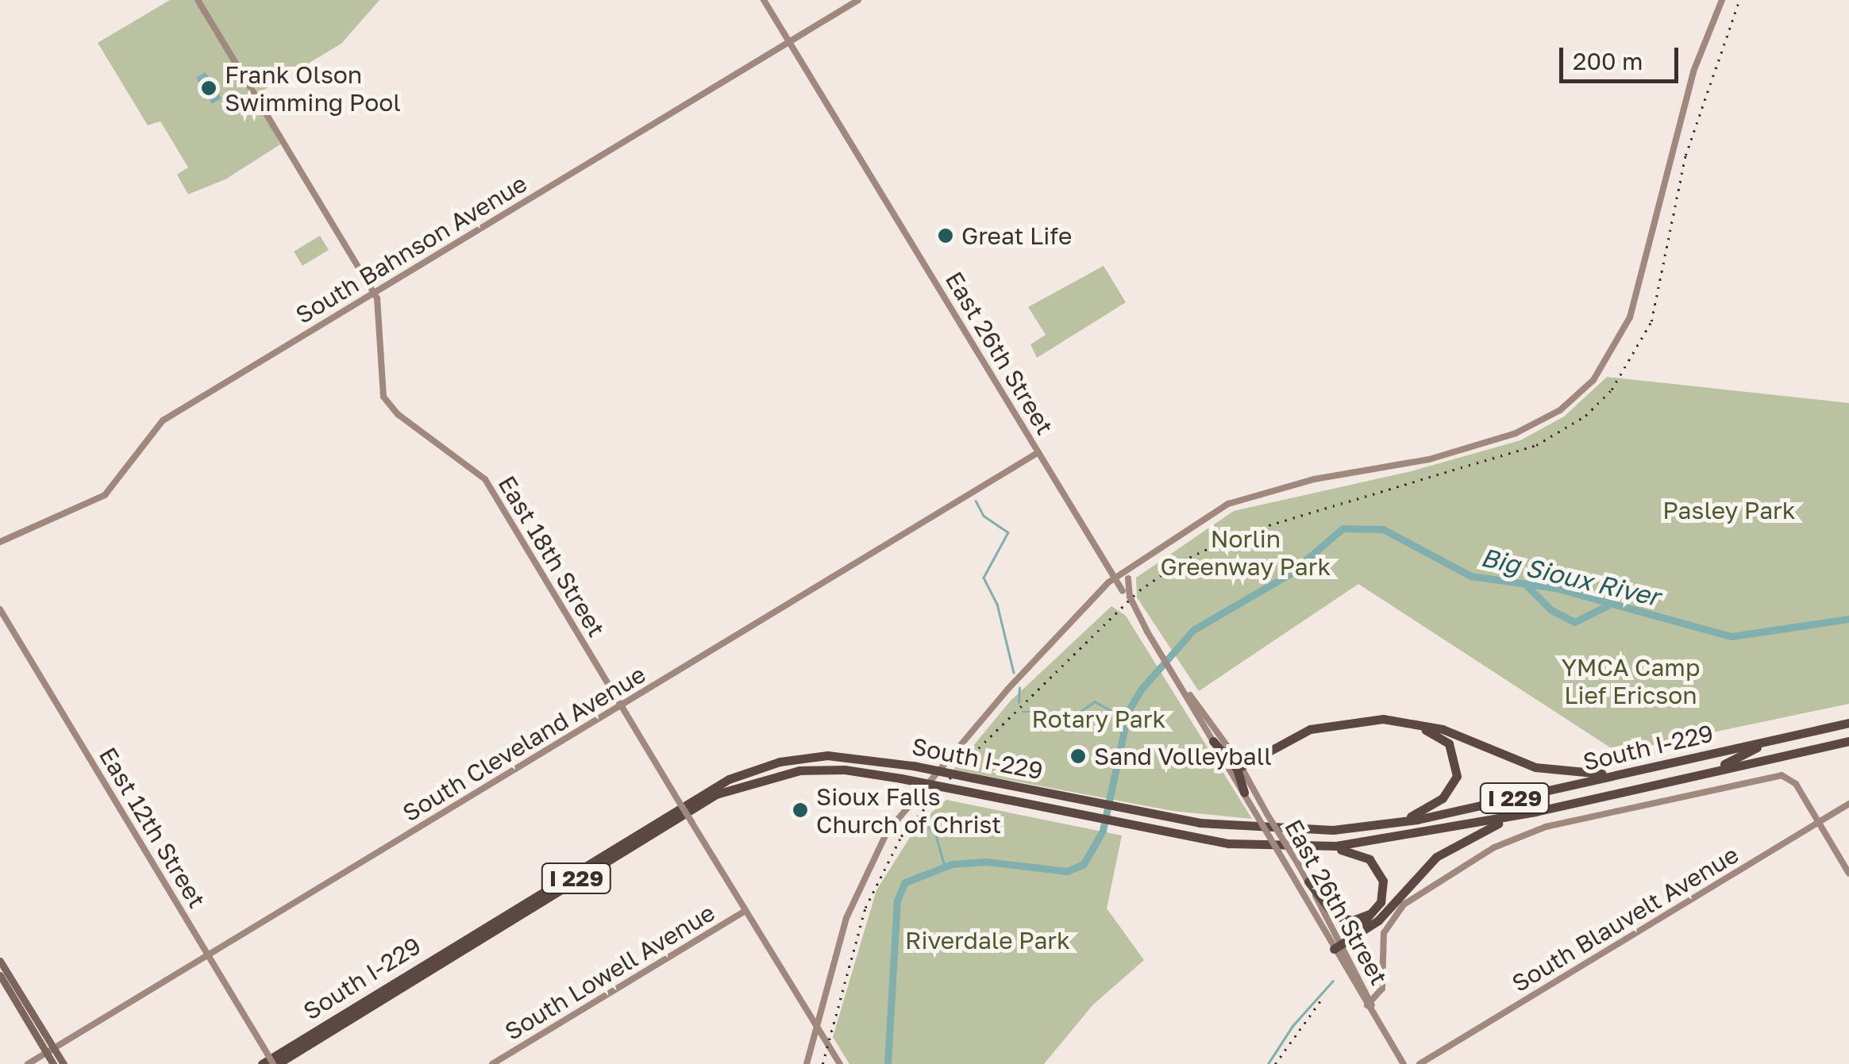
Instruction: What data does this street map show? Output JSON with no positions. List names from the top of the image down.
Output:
{
  "streets": {
    "highway": ["South I-229", "I 229"],
    "street": [
      "South Bahnson Avenue",
      "East 26th Street",
      "East 18th Street",
      "South Cleveland Avenue",
      "East 12th Street",
      "South Blauvelt Avenue",
      "South Lowell Avenue"
    ]
  },
  "crossings": [
    ["South Bahnson Avenue", "East 26th Street"],
    ["South Bahnson Avenue", "East 18th Street"],
    ["East 26th Street", "South Cleveland Avenue"],
    ["East 18th Street", "South Cleveland Avenue"],
    ["East 18th Street", "South Lowell Avenue"],
    ["South Cleveland Avenue", "East 12th Street"],
    ["South I-229", "East 12th Street"]
  ],
  "water": ["Big Sioux River"],
  "parks": [
    "Pasley Park",
    "Norlin Greenway Park",
    "YMCA Camp Lief Ericson",
    "Rotary Park",
    "Riverdale Park"
  ],
  "places": [
    "Frank Olson Swimming Pool",
    "Great Life",
    "Sand Volleyball",
    "Sioux Falls Church of Christ"
  ],
  "scale_bar": "200 m"
}
